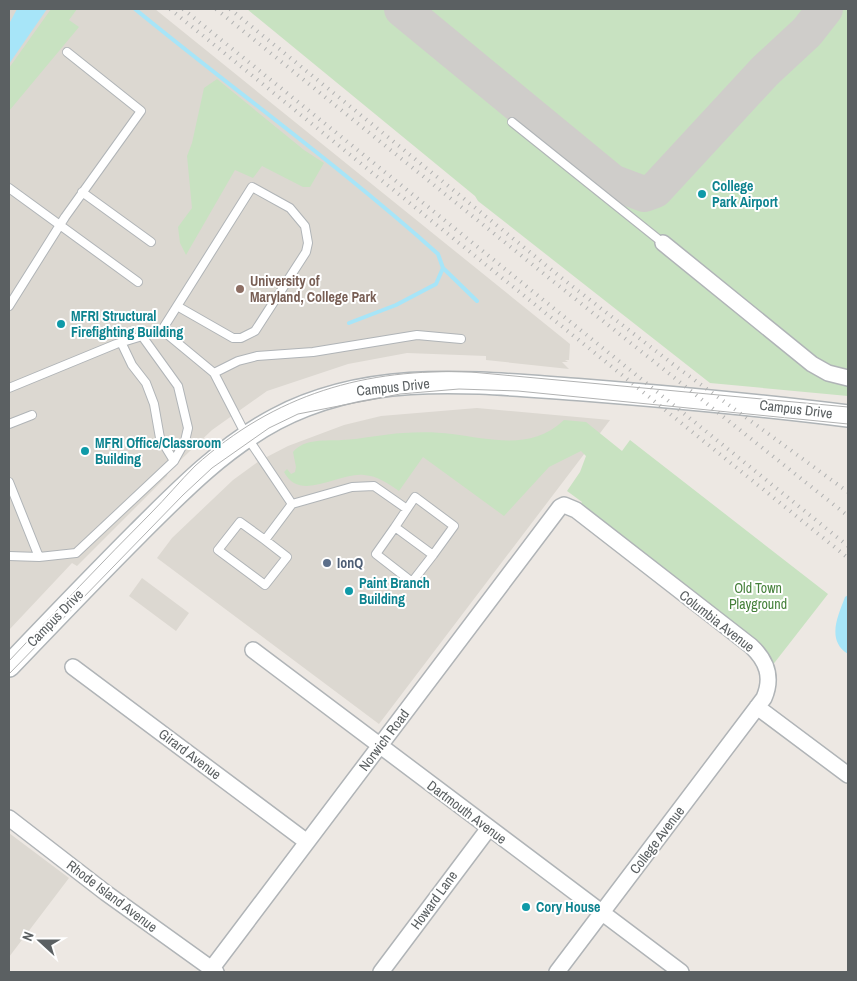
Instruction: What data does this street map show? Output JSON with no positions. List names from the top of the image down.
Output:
{
  "streets": {
    "main road": ["Campus Drive"],
    "street": [
      "Columbia Avenue",
      "Norwich Road",
      "Girard Avenue",
      "Dartmouth Avenue",
      "College Avenue",
      "Rhode Island Avenue",
      "Howard Lane"
    ]
  },
  "crossings": [
    ["Columbia Avenue", "Norwich Road"],
    ["Columbia Avenue", "College Avenue"],
    ["Norwich Road", "Girard Avenue"],
    ["Norwich Road", "Dartmouth Avenue"],
    ["Norwich Road", "Rhode Island Avenue"],
    ["Dartmouth Avenue", "College Avenue"],
    ["Dartmouth Avenue", "Howard Lane"]
  ],
  "parks": ["Old Town Playground"],
  "places": [
    "College Park Airport",
    "University of Maryland, College Park",
    "MFRI Structural Firefighting Building",
    "MFRI Office/Classroom Building",
    "IonQ",
    "Paint Branch Building",
    "Cory House"
  ],
  "north": "left"
}
